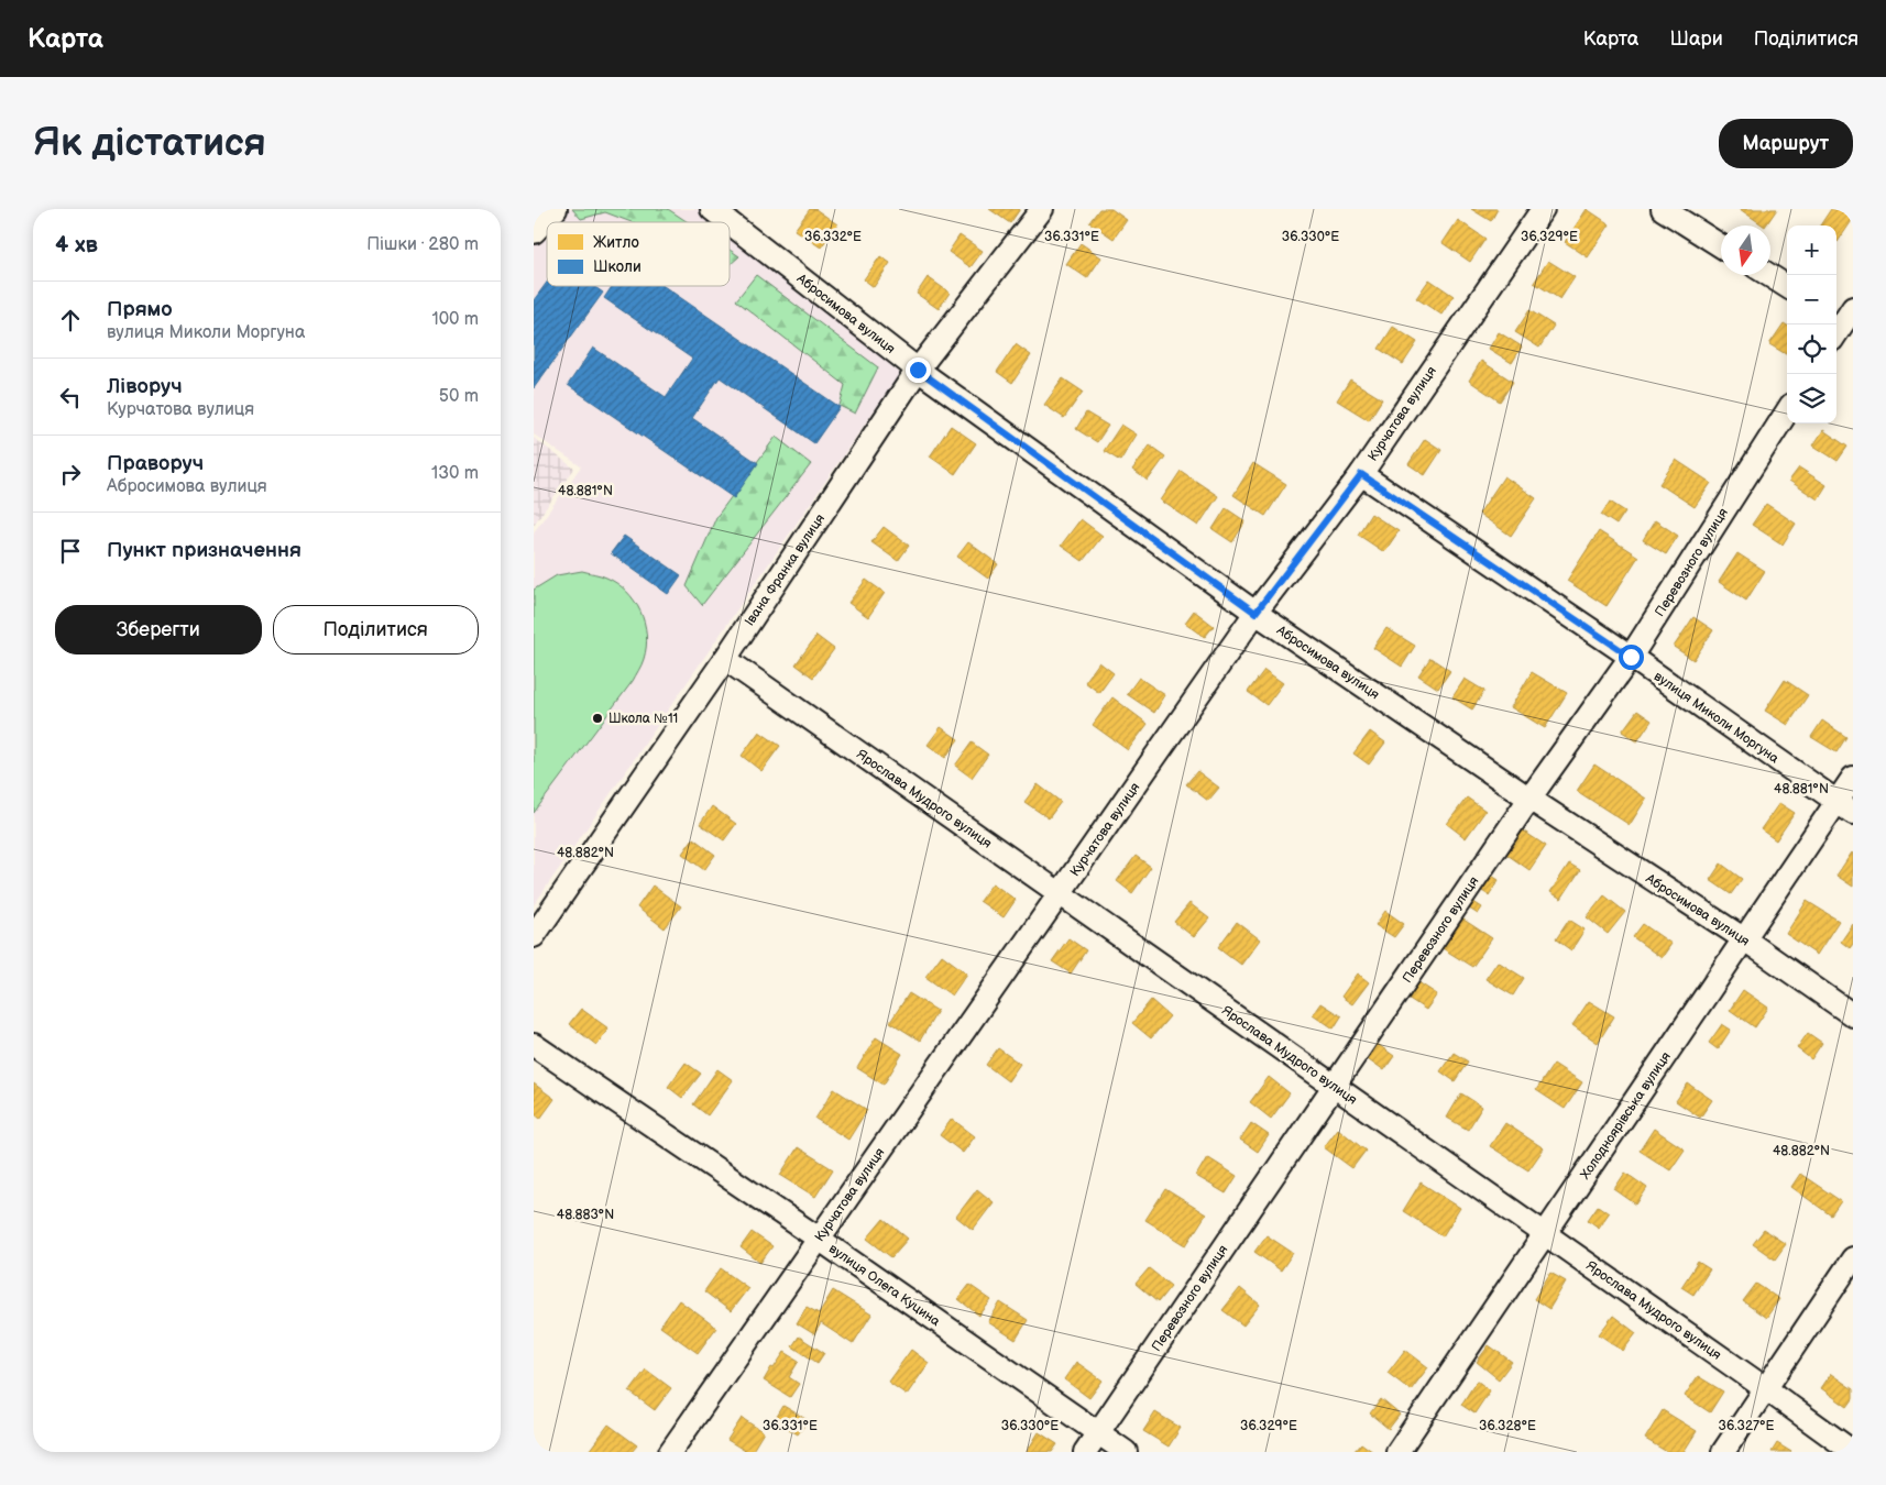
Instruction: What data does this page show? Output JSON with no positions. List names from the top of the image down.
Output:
{
  "streets": {
    "street": [
      "Абросимова вулиця",
      "Курчатова вулиця",
      "Перевозного вулиця",
      "Івана Франка вулиця",
      "вулиця Миколи Моргуна",
      "Ярослава Мудрого вулиця",
      "Холодноярівська вулиця",
      "вулиця Олега Куцина"
    ]
  },
  "crossings": [
    ["Абросимова вулиця", "Курчатова вулиця"],
    ["Абросимова вулиця", "Перевозного вулиця"],
    ["Абросимова вулиця", "Івана Франка вулиця"],
    ["Абросимова вулиця", "Холодноярівська вулиця"],
    ["Курчатова вулиця", "вулиця Миколи Моргуна"],
    ["Курчатова вулиця", "Ярослава Мудрого вулиця"],
    ["Курчатова вулиця", "вулиця Олега Куцина"],
    ["Перевозного вулиця", "вулиця Миколи Моргуна"],
    ["Перевозного вулиця", "Ярослава Мудрого вулиця"],
    ["Перевозного вулиця", "вулиця Олега Куцина"],
    ["Івана Франка вулиця", "Ярослава Мудрого вулиця"],
    ["вулиця Миколи Моргуна", "Холодноярівська вулиця"],
    ["Ярослава Мудрого вулиця", "Холодноярівська вулиця"]
  ],
  "places": ["Школа №11"],
  "legend": ["Житло", "Школи"],
  "north": "bottom",
  "page": {
    "header": "Карта",
    "nav": ["Карта", "Шари", "Поділитися"],
    "buttons": [
      "Маршрут",
      ["Зберегти", "Поділитися"]
    ],
    "title": "Як дістатися",
    "heading": ["4 хв", "Пішки · 280 m"],
    "map_buttons": ["+", "−"],
    "list": [
      ["Прямо", "вулиця Миколи Моргуна", "100 m"],
      ["Ліворуч", "Курчатова вулиця", "50 m"],
      ["Праворуч", "Абросимова вулиця", "130 m"],
      "Пункт призначення"
    ]
  },
  "coordinates": [
    "36.332°E",
    "36.331°E",
    "36.330°E",
    "36.329°E",
    "48.881°N",
    "48.882°N",
    "48.883°N",
    "36.328°E",
    "36.327°E"
  ]
}
